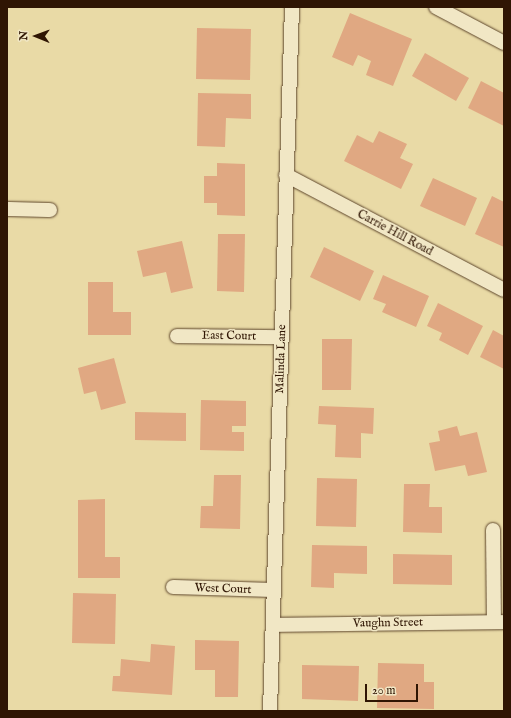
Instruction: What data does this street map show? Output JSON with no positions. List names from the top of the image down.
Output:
{
  "streets": {
    "street": [
      "Carrie Hill Road",
      "East Court",
      "Malinda Lane",
      "West Court",
      "Vaughn Street"
    ]
  },
  "crossings": [
    ["Carrie Hill Road", "Malinda Lane"],
    ["East Court", "Malinda Lane"],
    ["Malinda Lane", "West Court"],
    ["Malinda Lane", "Vaughn Street"]
  ],
  "scale_bar": "20 m",
  "north": "left"
}
